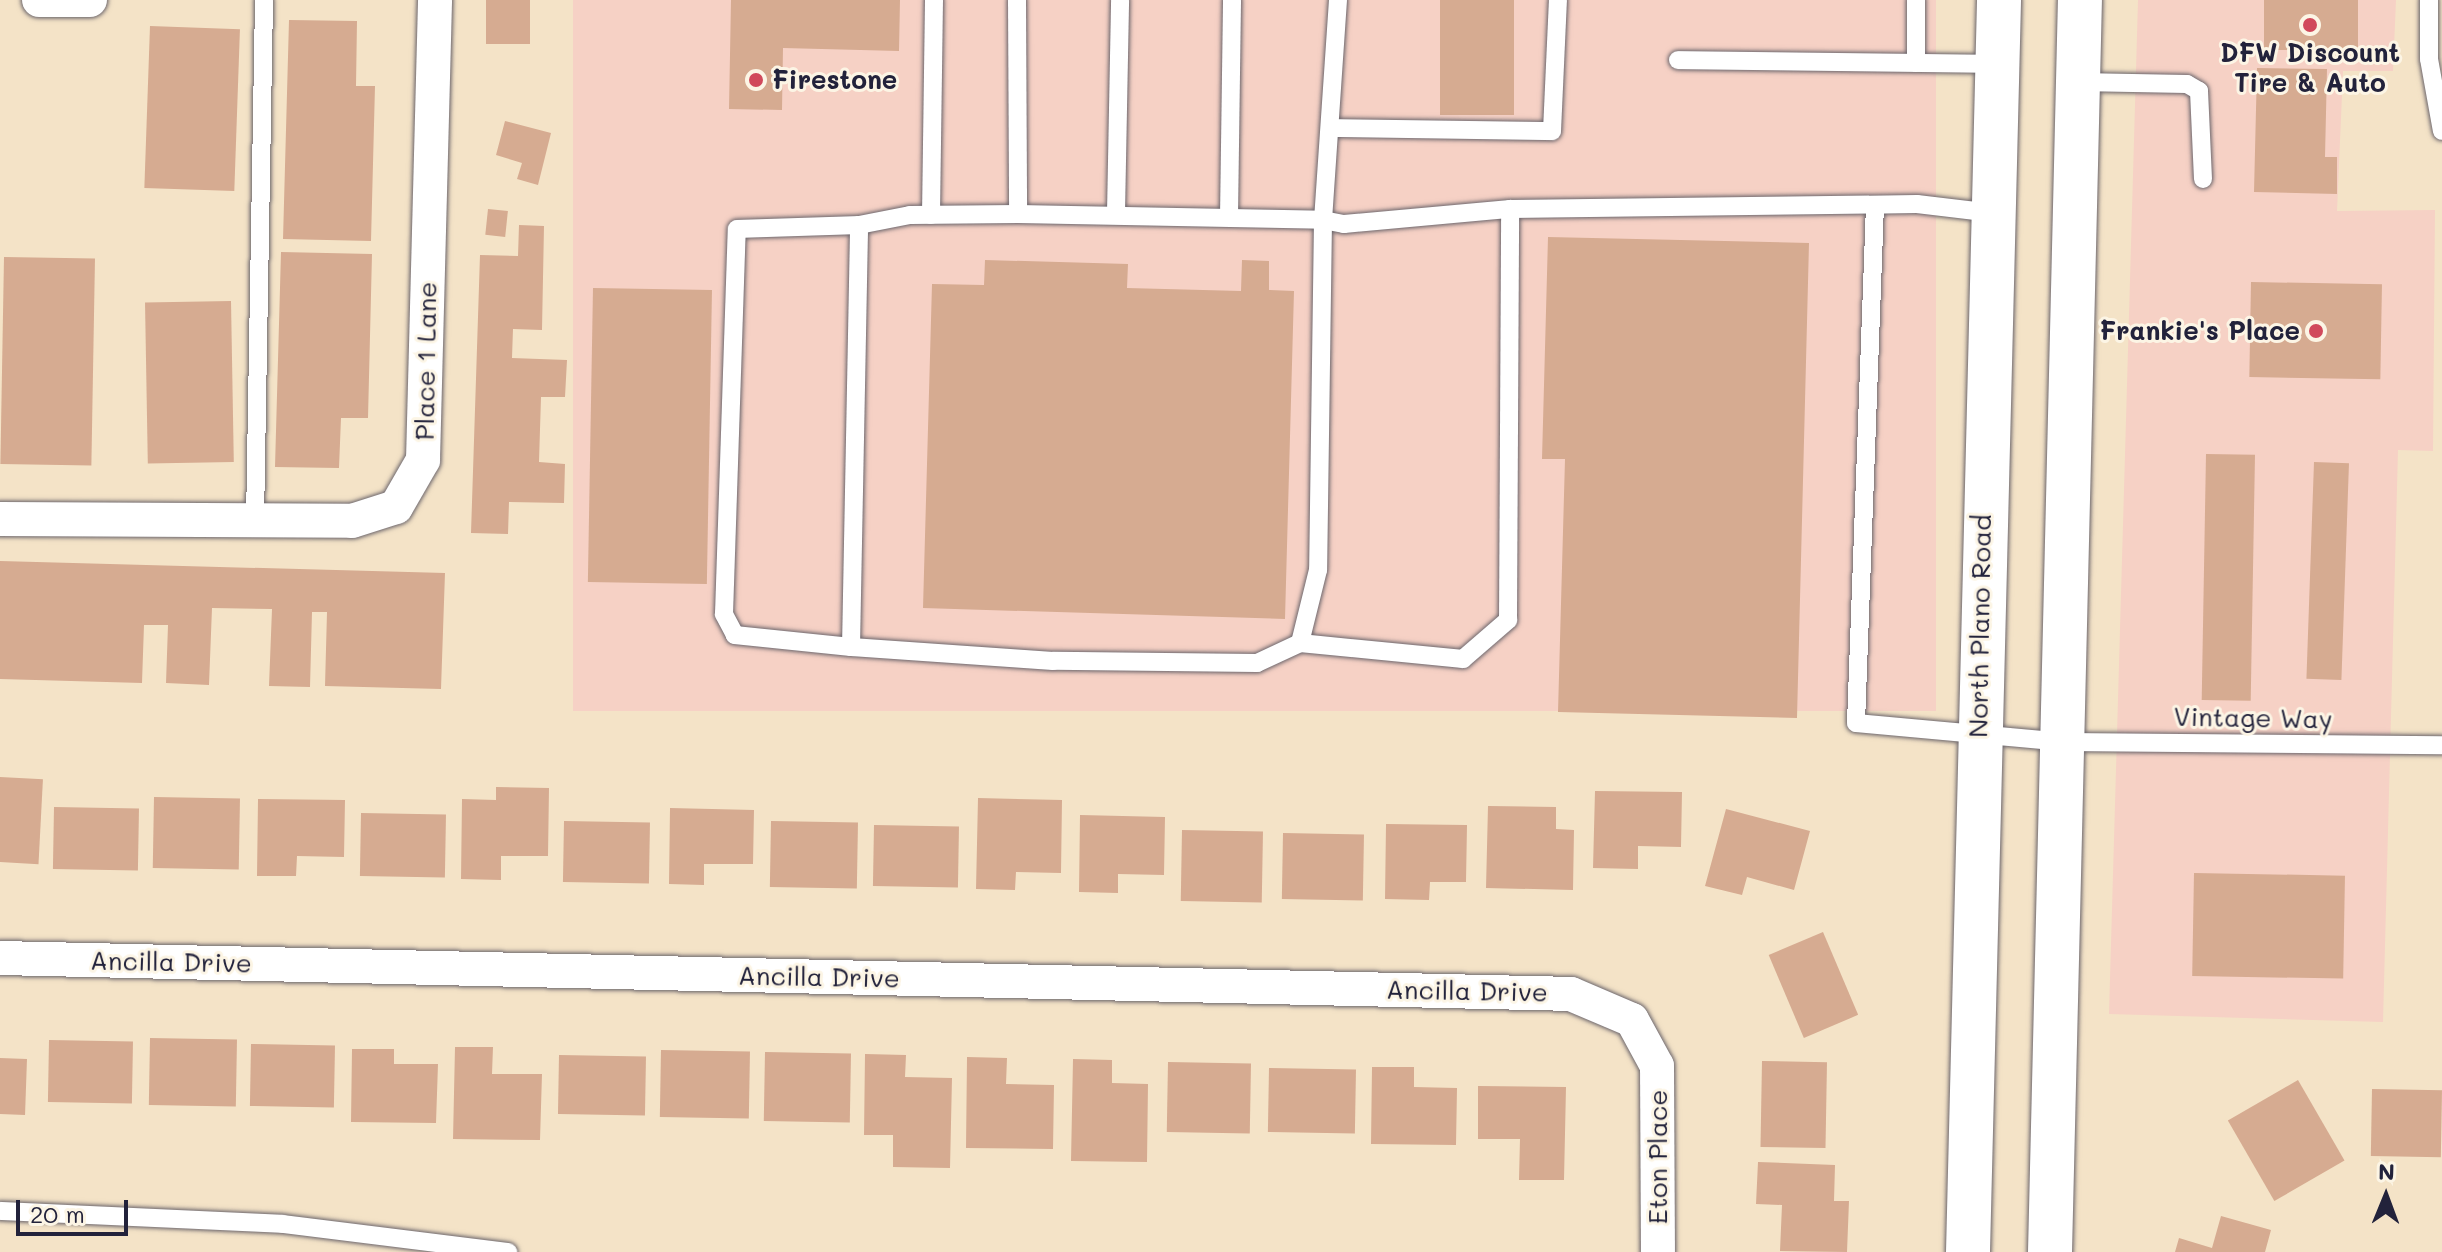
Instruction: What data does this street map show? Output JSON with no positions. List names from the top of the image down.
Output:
{
  "streets": {
    "main road": ["North Plano Road"],
    "street": ["Place 1 Lane", "Ancilla Drive", "Eton Place"],
    "lane": ["Vintage Way"]
  },
  "crossings": [
    ["North Plano Road", "Vintage Way"],
    ["Ancilla Drive", "Eton Place"]
  ],
  "places": ["DFW Discount Tire & Auto", "Firestone", "Frankie's Place"],
  "scale_bar": "20 m",
  "north": "top"
}
